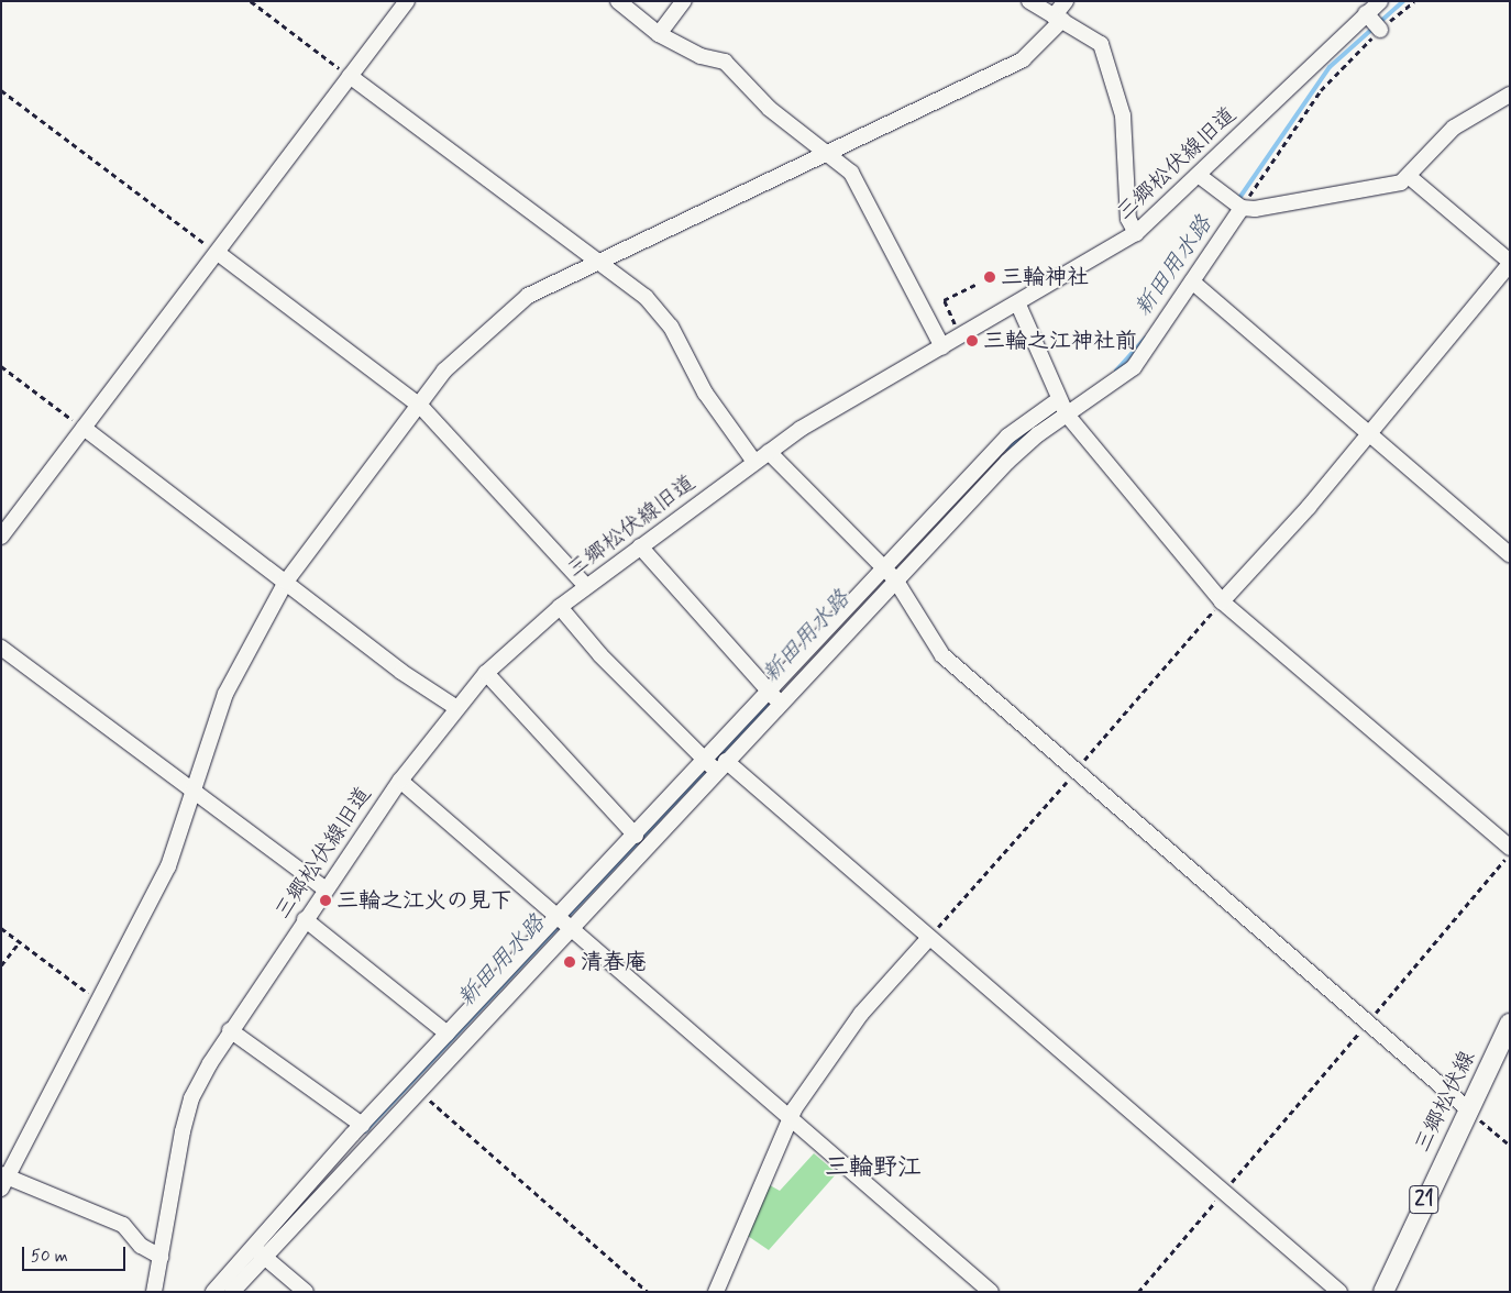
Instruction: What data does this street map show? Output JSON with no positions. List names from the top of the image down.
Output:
{
  "streets": {
    "main road": ["三郷松伏線", "21"],
    "street": ["三郷松伏線旧道"]
  },
  "districts": ["三輪野江"],
  "water": ["新田用水路"],
  "places": [
    "三輪神社",
    "三輪之江神社前",
    "三輪之江火の見下",
    "清春庵"
  ],
  "scale_bar": "50 m"
}
